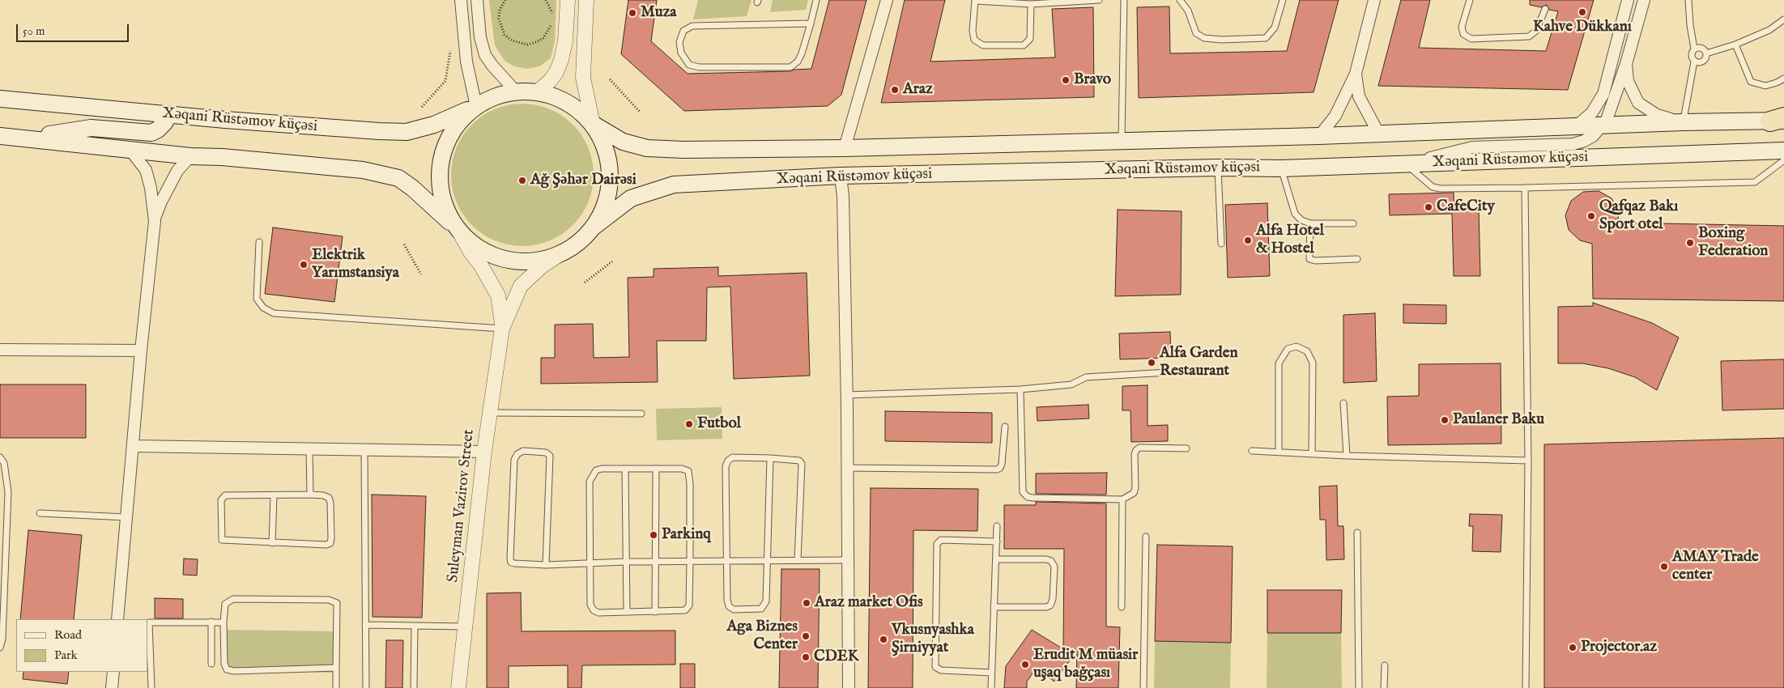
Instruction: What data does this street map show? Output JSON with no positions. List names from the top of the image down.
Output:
{
  "streets": {
    "main road": ["Xəqani Rüstəmov küçəsi"],
    "street": ["Suleyman Vazirov Street"]
  },
  "places": [
    "Kahve Dükkanı",
    "Muza",
    "Bravo",
    "Araz",
    "Ağ Şəhər Dairəsi",
    "CafeCity",
    "Qafqaz Bakı Sport otel",
    "Alfa Hotel & Hostel",
    "Boxing Federation",
    "Elektrik Yarımstansiya",
    "Alfa Garden Restaurant",
    "Paulaner Baku",
    "Futbol",
    "Parkinq",
    "AMAY Trade center",
    "Araz market Ofis",
    "Aga Biznes Center",
    "Vkusnyashka Şirniyyat",
    "Projector.az",
    "CDEK",
    "Erudit M müasir uşaq bağçası"
  ],
  "legend": ["Road", "Park"],
  "scale_bar": "50 m"
}
